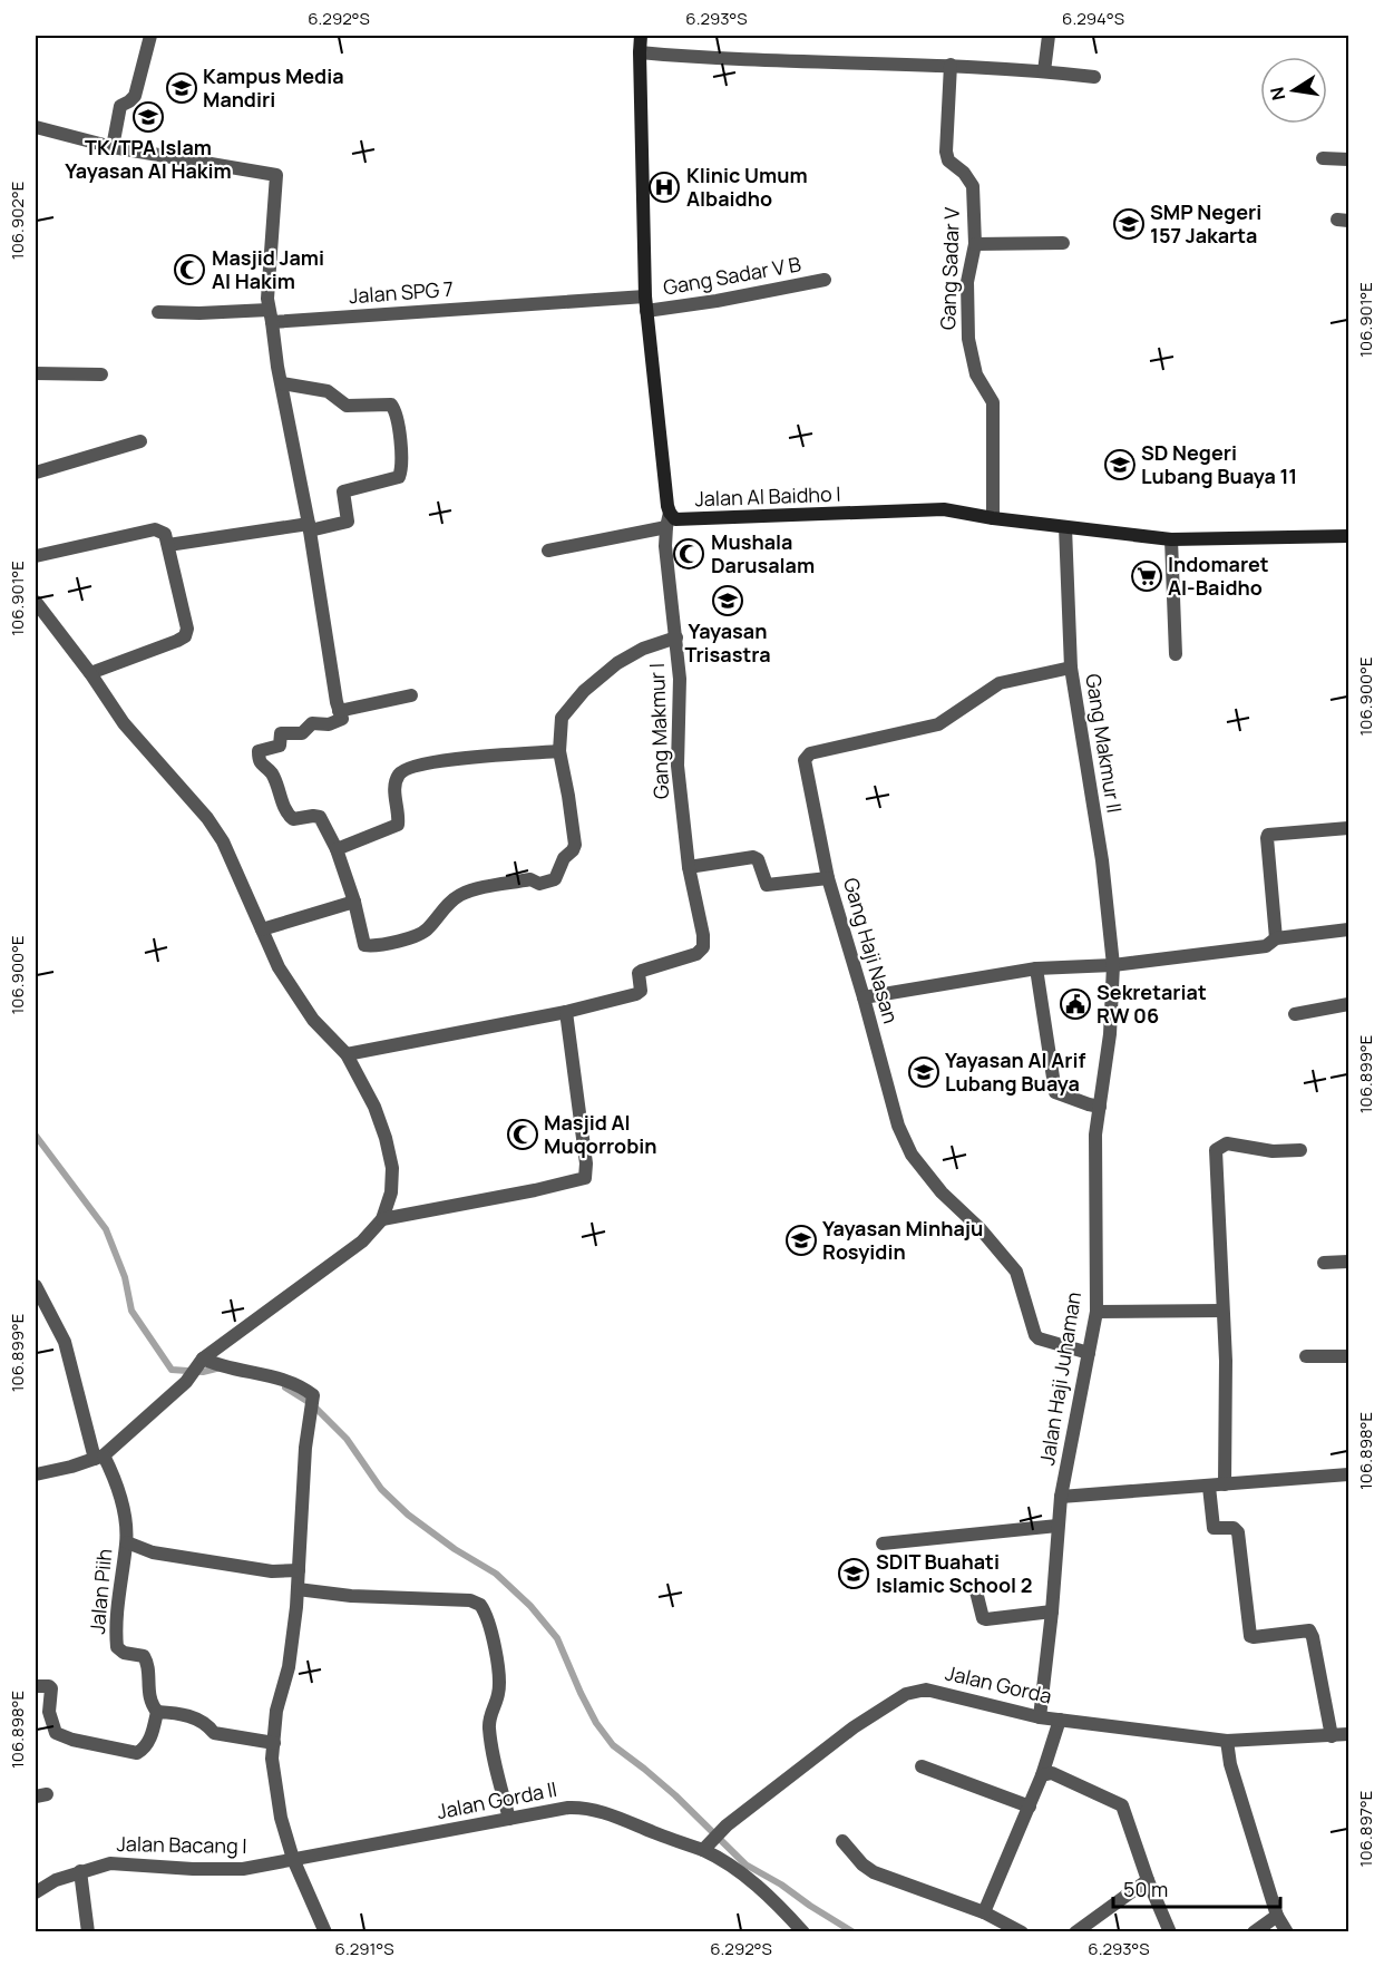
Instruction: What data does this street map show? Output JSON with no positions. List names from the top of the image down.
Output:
{
  "streets": {
    "street": [
      "Gang Sadar V",
      "Gang Sadar V B",
      "Jalan SPG 7",
      "Jalan Al Baidho I",
      "Gang Makmur I",
      "Gang Makmur II",
      "Gang Haji Nasan",
      "Jalan Haji Juhaman",
      "Jalan Piih",
      "Jalan Gorda",
      "Jalan Gorda II",
      "Jalan Bacang I"
    ]
  },
  "crossings": [
    ["Gang Sadar V", "Jalan Al Baidho I"],
    ["Gang Sadar V B", "Jalan Al Baidho I"],
    ["Jalan SPG 7", "Jalan Al Baidho I"],
    ["Jalan Al Baidho I", "Gang Makmur I"],
    ["Jalan Al Baidho I", "Gang Makmur II"],
    ["Gang Makmur II", "Gang Haji Nasan"],
    ["Gang Makmur II", "Jalan Haji Juhaman"],
    ["Gang Haji Nasan", "Jalan Haji Juhaman"],
    ["Jalan Haji Juhaman", "Jalan Gorda"],
    ["Jalan Gorda", "Jalan Gorda II"],
    ["Jalan Gorda II", "Jalan Bacang I"]
  ],
  "places": {
    "school or university": [
      "Kampus Media Mandiri",
      "TK/TPA Islam Yayasan Al Hakim",
      "SMP Negeri 157 Jakarta",
      "SD Negeri Lubang Buaya 11",
      "Yayasan Trisastra",
      "Yayasan Al Arif Lubang Buaya",
      "Yayasan Minhaju Rosyidin",
      "SDIT Buahati Islamic School 2"
    ],
    "hospital": ["Klinic Umum Albaidho"],
    "mosque": ["Masjid Jami Al Hakim", "Mushala Darusalam", "Masjid Al Muqorrobin"],
    "supermarket": ["Indomaret Al-Baidho"],
    "public building": ["Sekretariat RW 06"]
  },
  "scale_bar": "50 m",
  "north": "left",
  "coordinates": [
    "6.292°S",
    "6.293°S",
    "6.294°S",
    "106.902°E",
    "106.901°E",
    "106.900°E",
    "106.899°E",
    "106.898°E",
    "106.897°E",
    "6.291°S"
  ]
}
